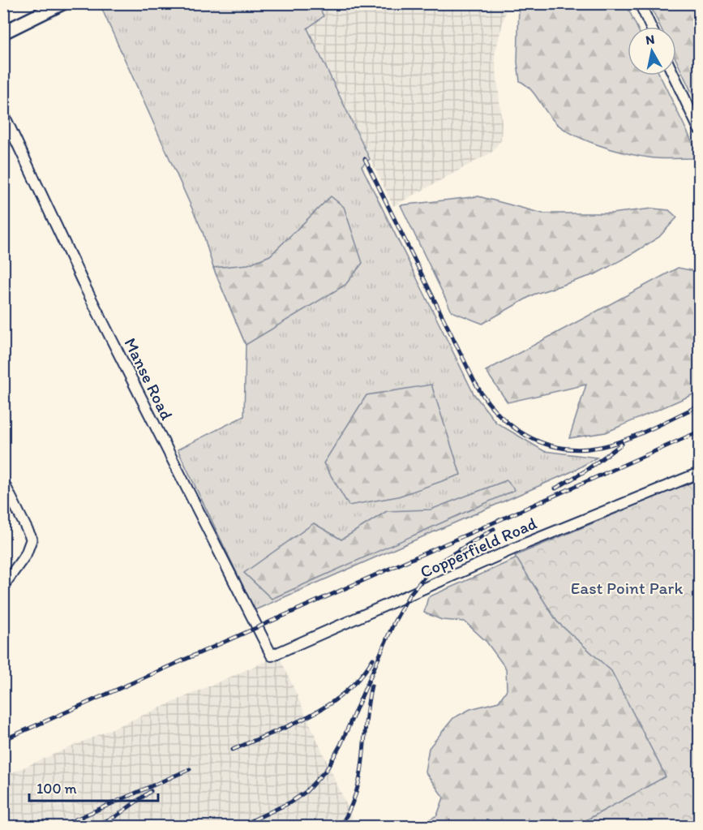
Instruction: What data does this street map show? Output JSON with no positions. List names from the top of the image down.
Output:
{
  "streets": {
    "street": ["Manse Road", "Copperfield Road"]
  },
  "crossings": [
    ["Manse Road", "Copperfield Road"]
  ],
  "parks": ["East Point Park"],
  "scale_bar": "100 m",
  "north": "top"
}
